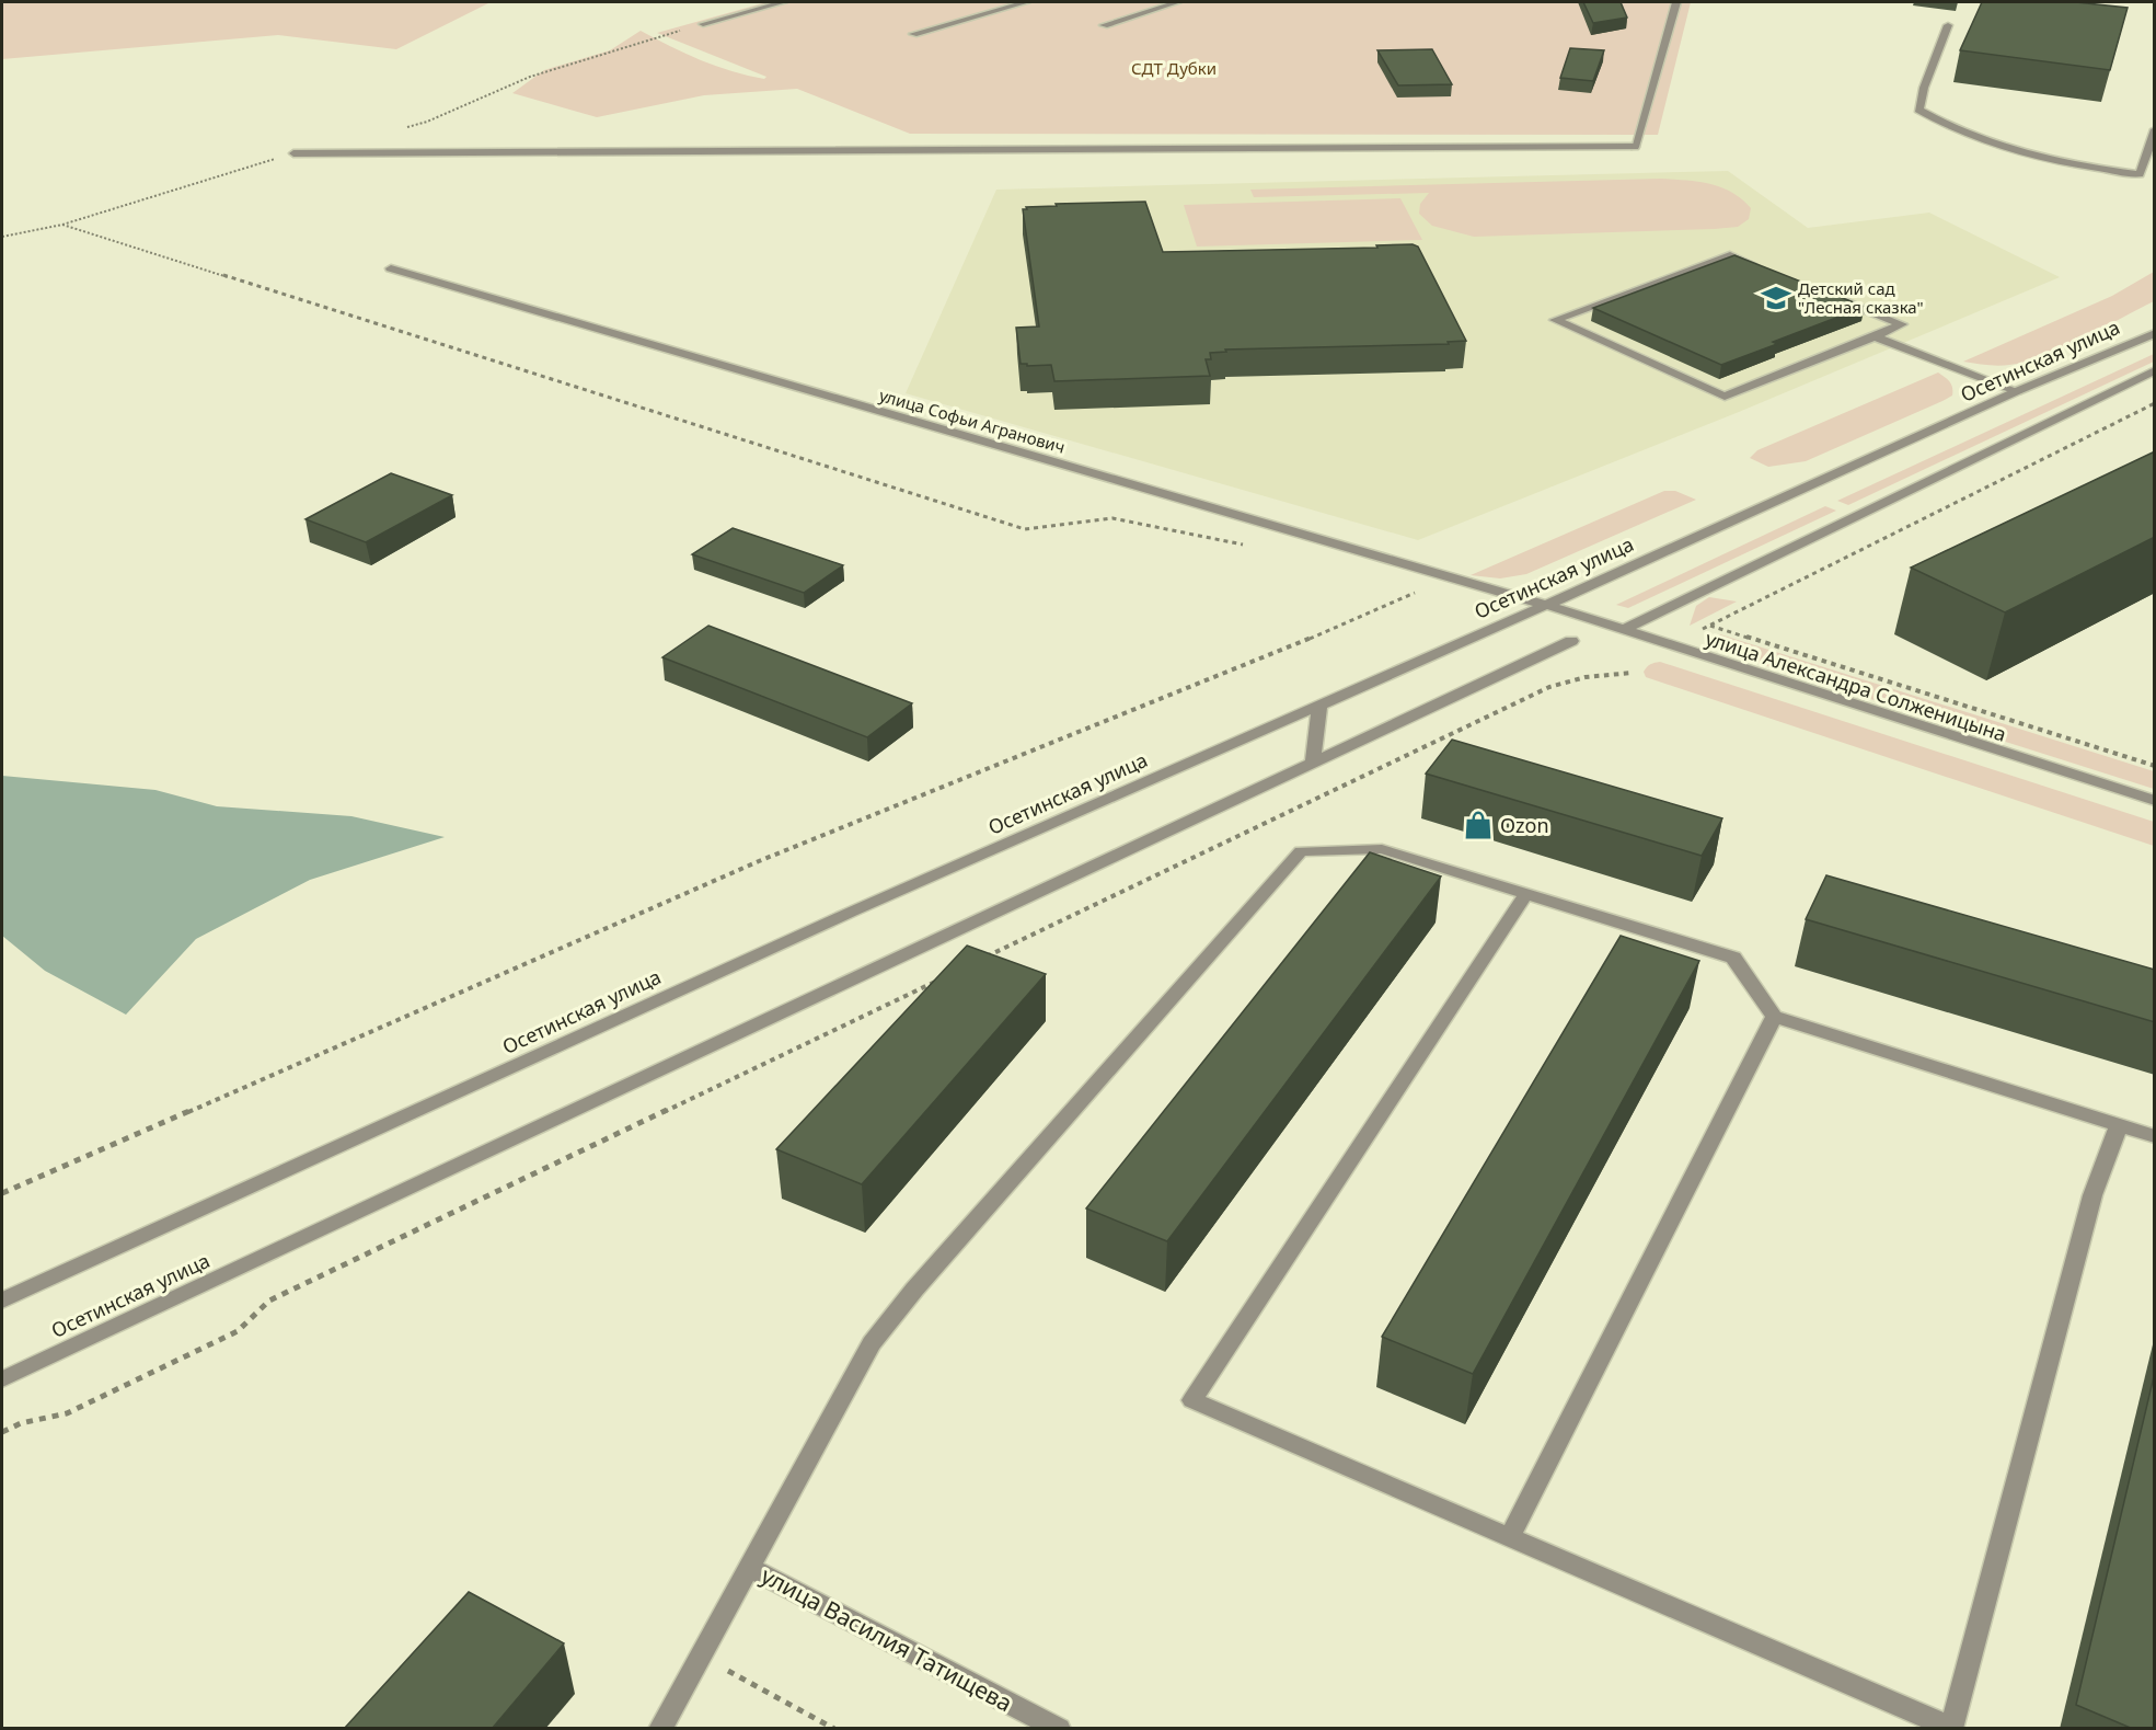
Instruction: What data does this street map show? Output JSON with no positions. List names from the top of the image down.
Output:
{
  "streets": {
    "street": [
      "Осетинская улица",
      "улица Софьи Агранович",
      "улица Александра Солженицына",
      "улица Василия Татищева"
    ]
  },
  "crossings": [
    ["Осетинская улица", "улица Софьи Агранович"],
    ["Осетинская улица", "улица Александра Солженицына"],
    ["улица Софьи Агранович", "улица Александра Солженицына"]
  ],
  "parks": ["СДТ Дубки"],
  "places": {
    "school or university": ["Детский сад \"Лесная сказка\""],
    "shop": ["Ozon"]
  }
}
